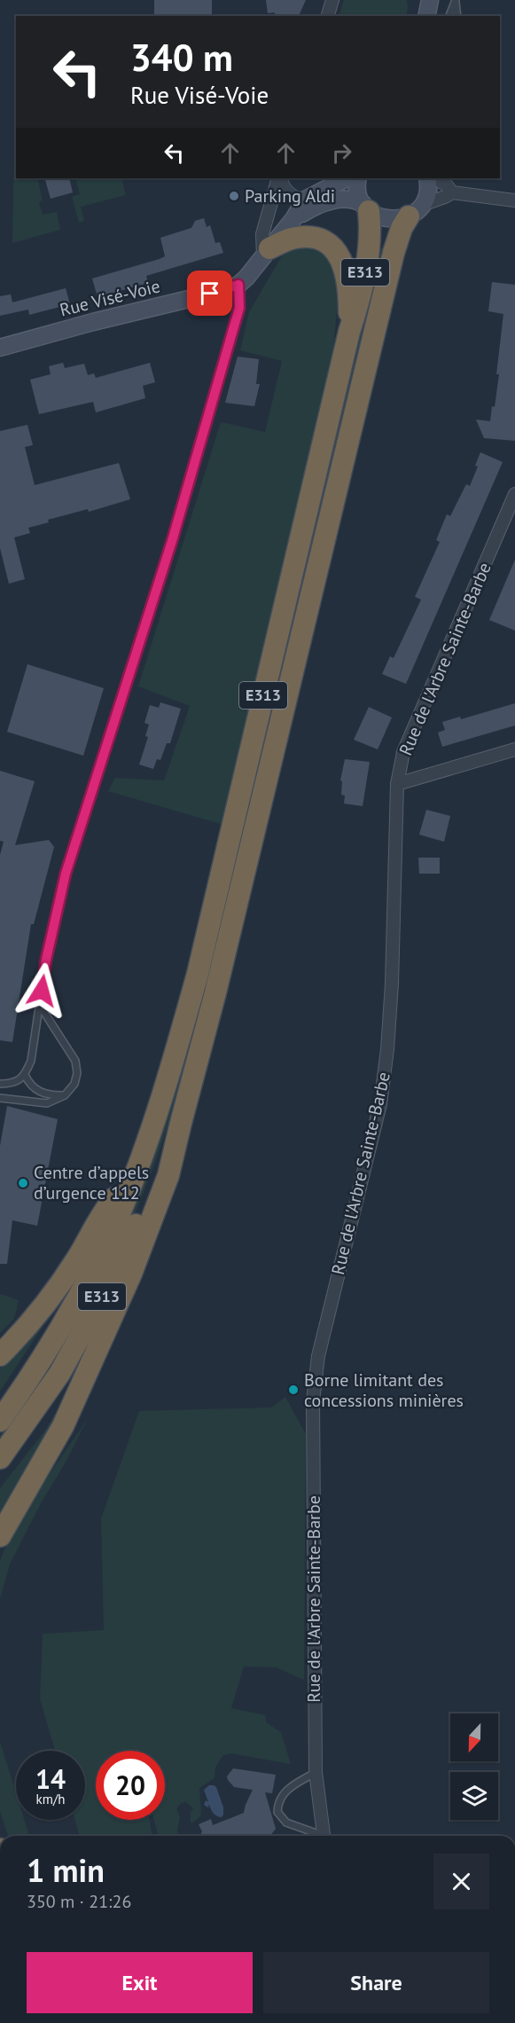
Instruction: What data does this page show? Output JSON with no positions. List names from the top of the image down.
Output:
{
  "streets": {
    "highway": ["E313"],
    "street": ["Rue Visé-Voie", "Rue de l'Arbre Sainte-Barbe"]
  },
  "crossings": [
    ["E313", "Rue Visé-Voie"]
  ],
  "places": ["Parking Aldi", "Centre d’appels d’urgence 112", "Borne limitant des concessions minières"],
  "north": "bottom",
  "page": {
    "turn": ["340 m", "Rue Visé-Voie"],
    "speed": "14 km/h",
    "limit": "20",
    "heading": ["1 min", "350 m · 21:26"],
    "buttons": ["Exit", "Share"]
  }
}
